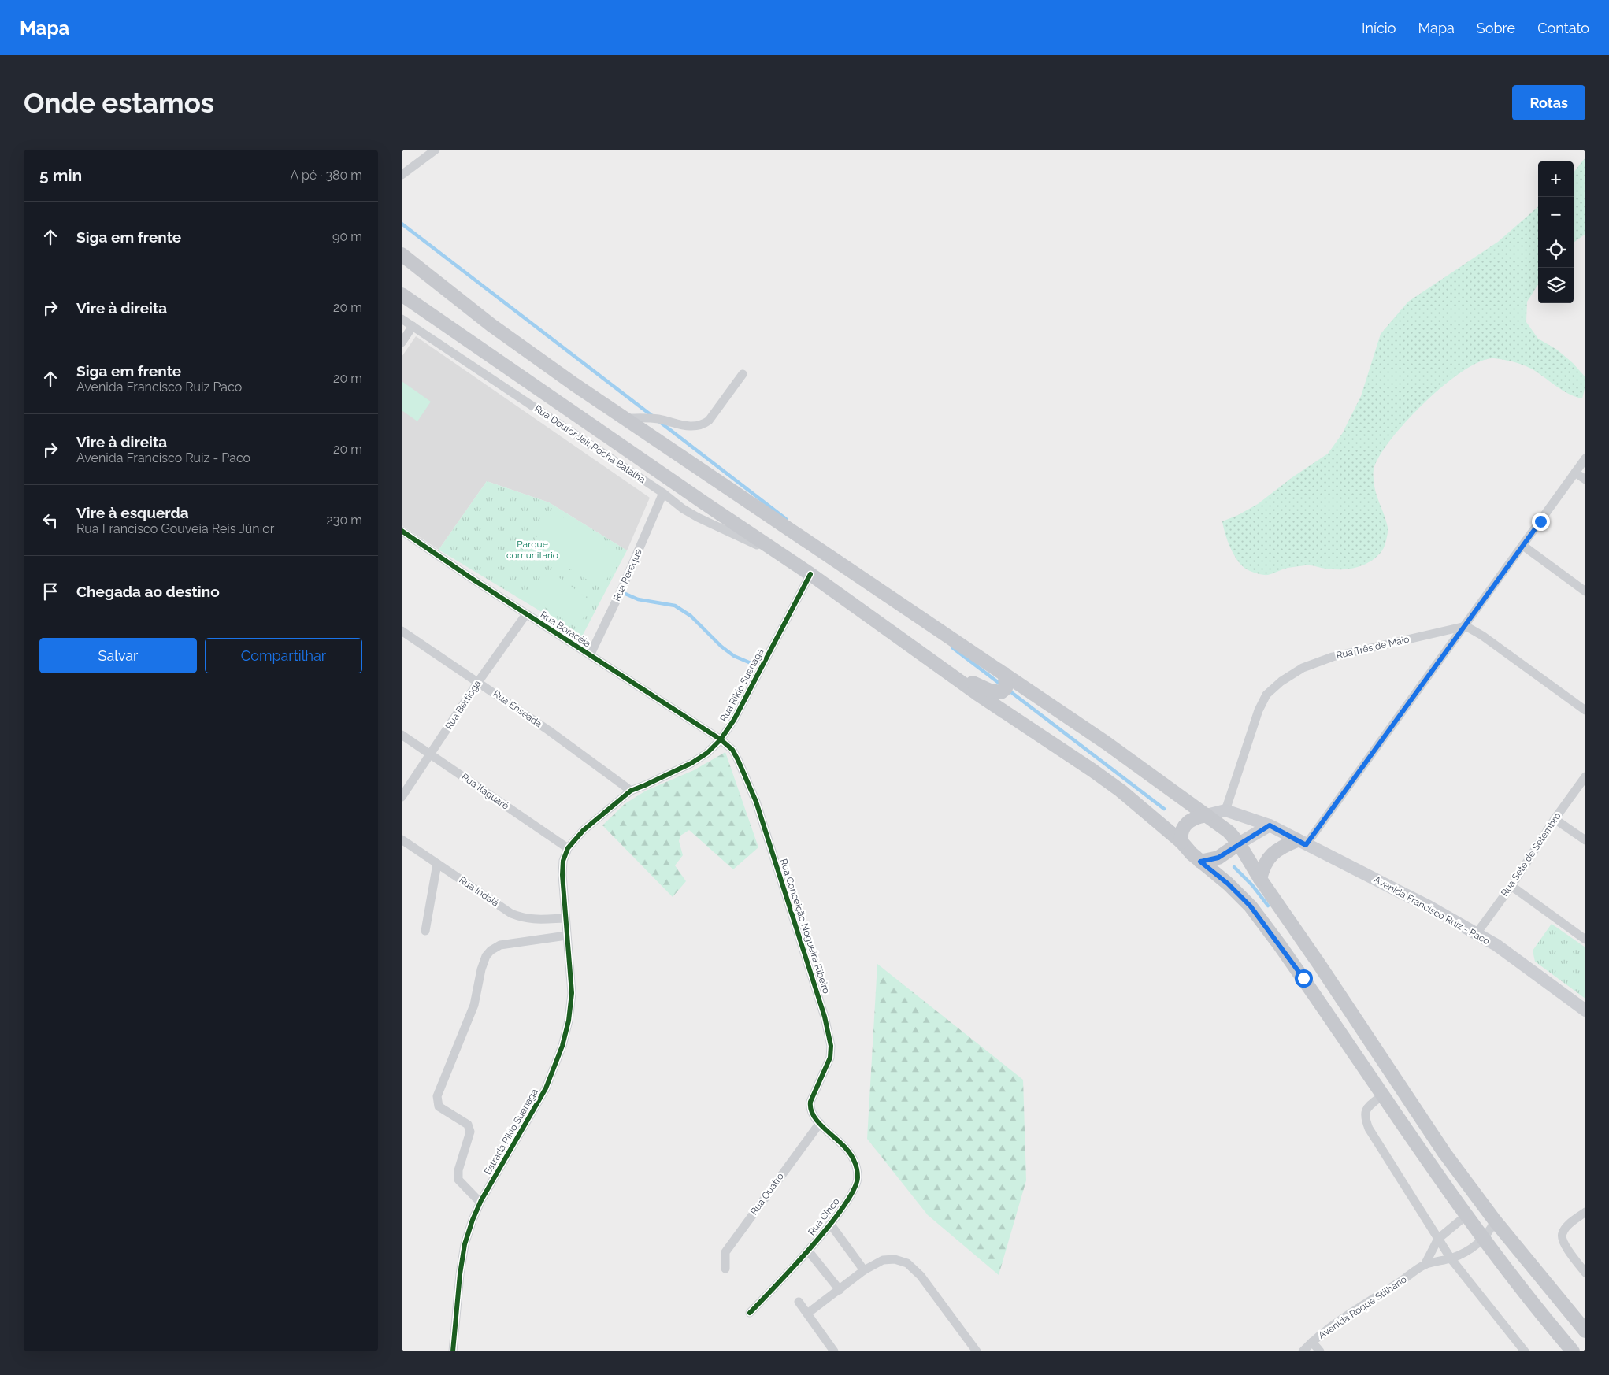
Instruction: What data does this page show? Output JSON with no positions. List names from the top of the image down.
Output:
{
  "streets": {
    "street": [
      "Rua Doutor Jair Rocha Batalha",
      "Rua Pereque",
      "Rua Boracéia",
      "Rua Três de Maio",
      "Rua Rikio Suenaga",
      "Rua Bertioga",
      "Rua Enseada",
      "Rua Itaguaré",
      "Rua Sete de Setembro",
      "Rua Indaiá",
      "Avenida Francisco Ruiz - Paco",
      "Rua Conceição Nogueira Ribeiro",
      "Estrada Rikio Suenaga",
      "Rua Quatro",
      "Rua Cinco",
      "Avenida Roque Stilhano"
    ]
  },
  "crossings": [
    ["Rua Doutor Jair Rocha Batalha", "Rua Pereque"],
    ["Rua Pereque", "Rua Boracéia"],
    ["Rua Boracéia", "Rua Rikio Suenaga"],
    ["Rua Boracéia", "Rua Bertioga"],
    ["Rua Boracéia", "Rua Conceição Nogueira Ribeiro"],
    ["Rua Três de Maio", "Avenida Francisco Ruiz - Paco"],
    ["Rua Rikio Suenaga", "Rua Enseada"],
    ["Rua Rikio Suenaga", "Rua Itaguaré"],
    ["Rua Rikio Suenaga", "Rua Indaiá"],
    ["Rua Rikio Suenaga", "Rua Conceição Nogueira Ribeiro"],
    ["Rua Rikio Suenaga", "Estrada Rikio Suenaga"],
    ["Rua Bertioga", "Rua Enseada"],
    ["Rua Bertioga", "Rua Itaguaré"],
    ["Rua Sete de Setembro", "Avenida Francisco Ruiz - Paco"],
    ["Rua Indaiá", "Estrada Rikio Suenaga"],
    ["Rua Conceição Nogueira Ribeiro", "Rua Quatro"],
    ["Rua Conceição Nogueira Ribeiro", "Rua Cinco"],
    ["Rua Quatro", "Rua Cinco"]
  ],
  "parks": ["Parque comunitario"],
  "page": {
    "header": "Mapa",
    "nav": [
      "Início",
      "Mapa",
      "Sobre",
      "Contato"
    ],
    "buttons": [
      "Rotas",
      ["Salvar", "Compartilhar"]
    ],
    "title": "Onde estamos",
    "heading": ["5 min", "A pé · 380 m"],
    "map_buttons": ["+", "−"],
    "list": [
      ["Siga em frente", "90 m"],
      ["Vire à direita", "20 m"],
      ["Siga em frente", "Avenida Francisco Ruiz Paco", "20 m"],
      ["Vire à direita", "Avenida Francisco Ruiz - Paco", "20 m"],
      ["Vire à esquerda", "Rua Francisco Gouveia Reis Júnior", "230 m"],
      "Chegada ao destino"
    ]
  }
}
